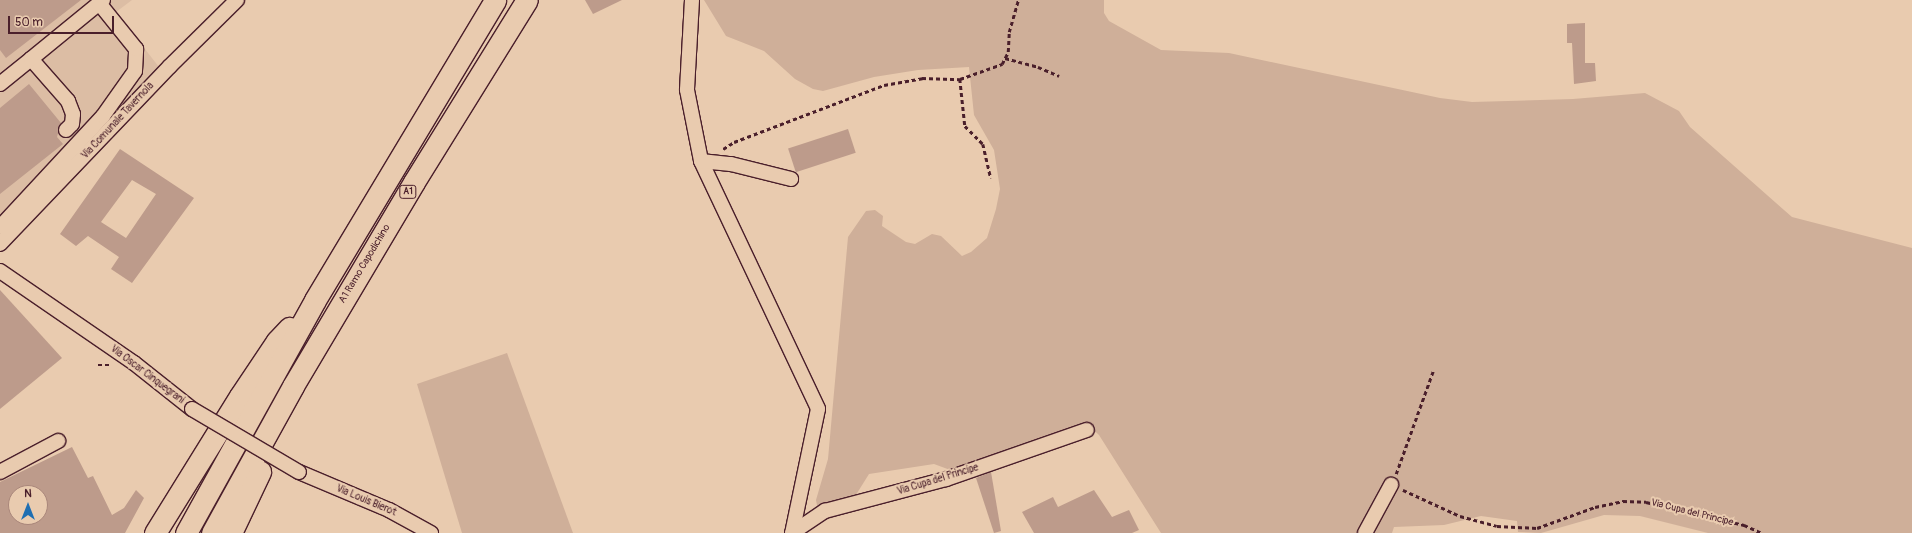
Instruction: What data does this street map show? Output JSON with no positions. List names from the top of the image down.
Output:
{
  "streets": {
    "highway": ["A1", "A1 Ramo Capodichino"],
    "street": [
      "Via Comunale Tavernola",
      "Via Oscar Cinquegrani",
      "Via Cupa del Principe",
      "Via Louis Bierot"
    ]
  },
  "crossings": [
    ["Via Oscar Cinquegrani", "Via Louis Bierot"]
  ],
  "scale_bar": "50 m",
  "north": "top"
}
